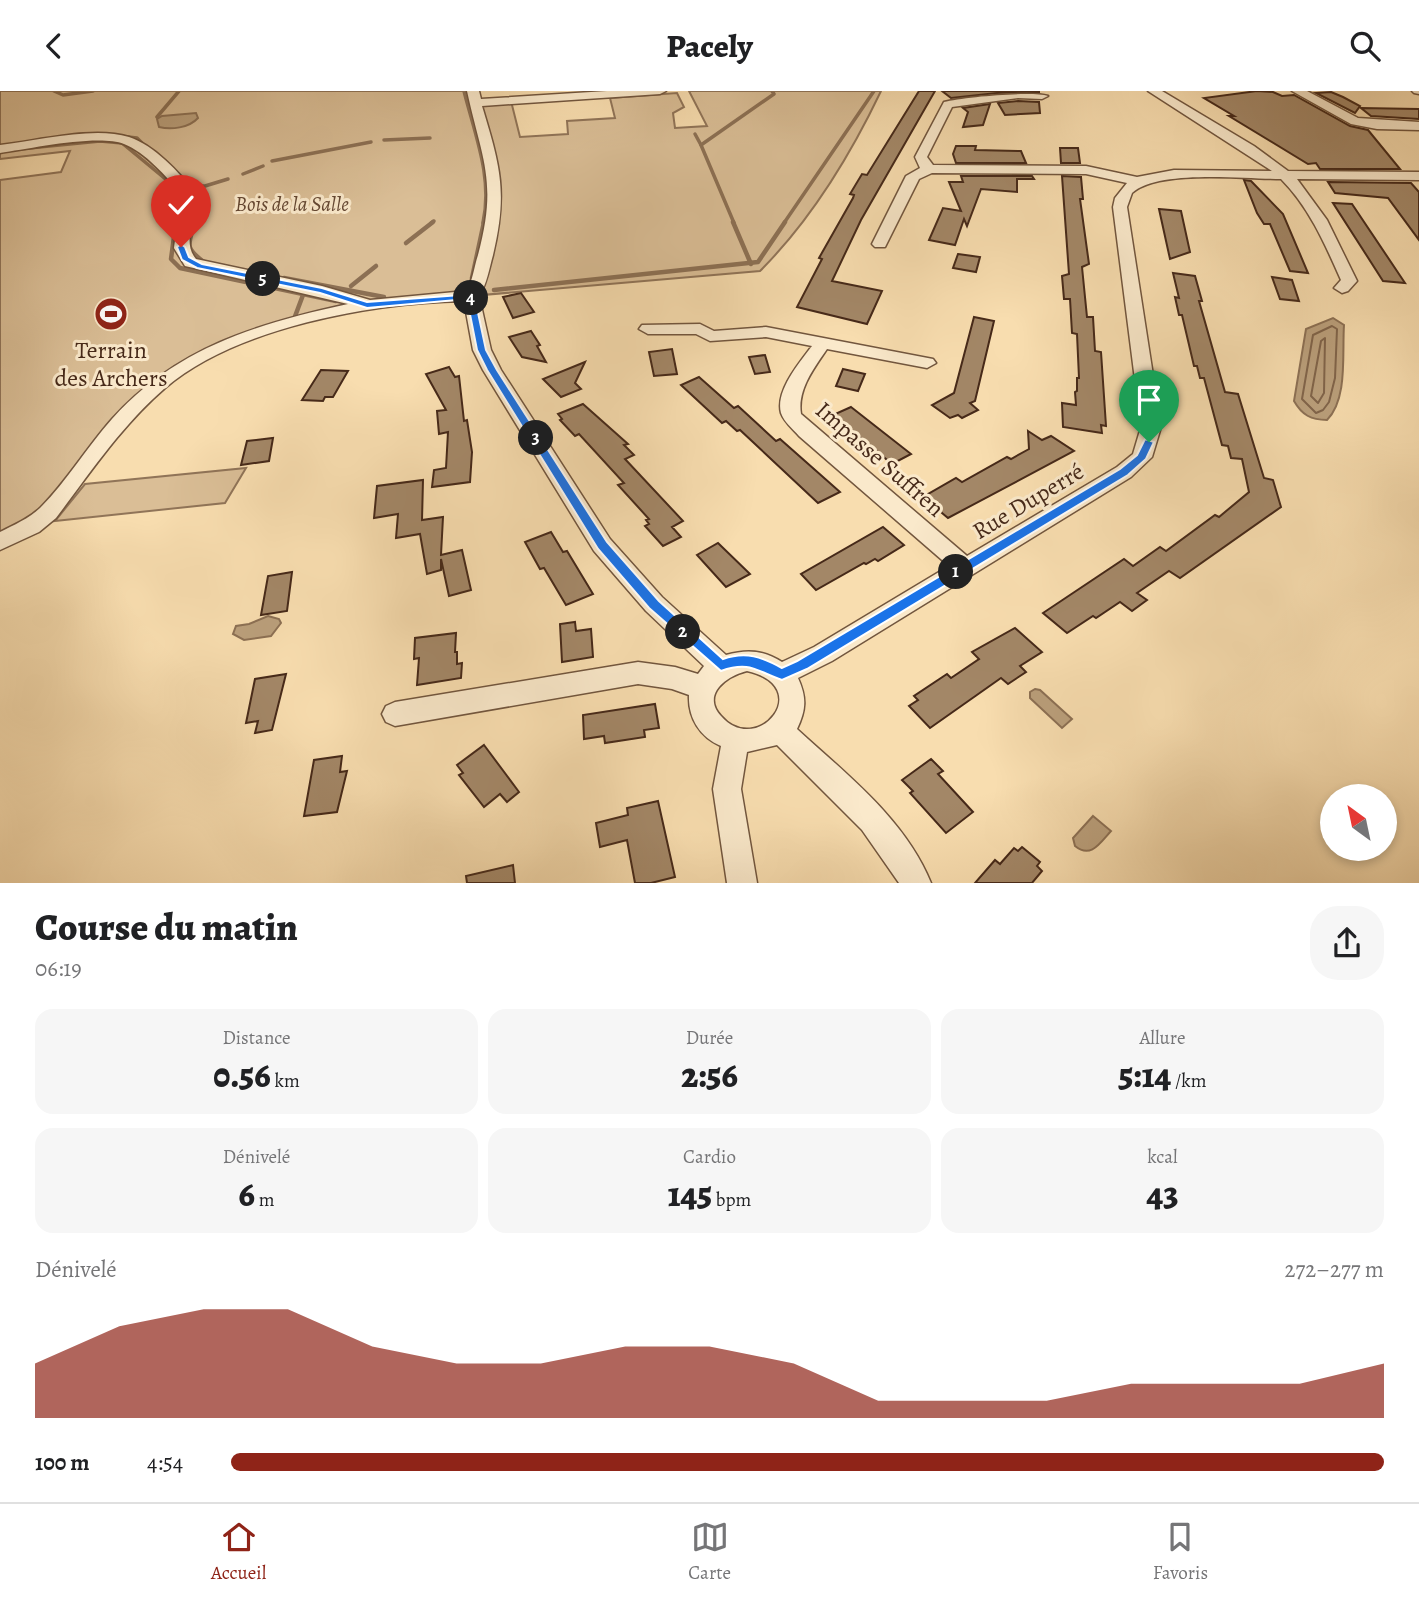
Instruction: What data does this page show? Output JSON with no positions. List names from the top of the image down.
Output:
{
  "streets": {
    "street": ["Impasse Suffren", "Rue Duperré"]
  },
  "crossings": [
    ["Impasse Suffren", "Rue Duperré"]
  ],
  "parks": ["Bois de la Salle"],
  "places": {
    "sports": ["Terrain des Archers"]
  },
  "north": "top left",
  "page": {
    "header": "Pacely",
    "pins": [
      "5",
      "4",
      "3",
      "1",
      "2"
    ],
    "heading": ["Course du matin", "06:19"],
    "stats": [
      ["Distance", "0.56 km"],
      ["Durée", "2:56"],
      ["Allure", "5:14 /km"],
      ["Dénivelé", "6 m"],
      ["Cardio", "145 bpm"],
      ["kcal", "43"]
    ],
    "chart": ["Dénivelé", "272–277 m"],
    "list": [
      {
        "name": "100 m",
        "note": "4:54"
      }
    ],
    "tabs": ["Accueil", "Carte", "Favoris"]
  }
}
